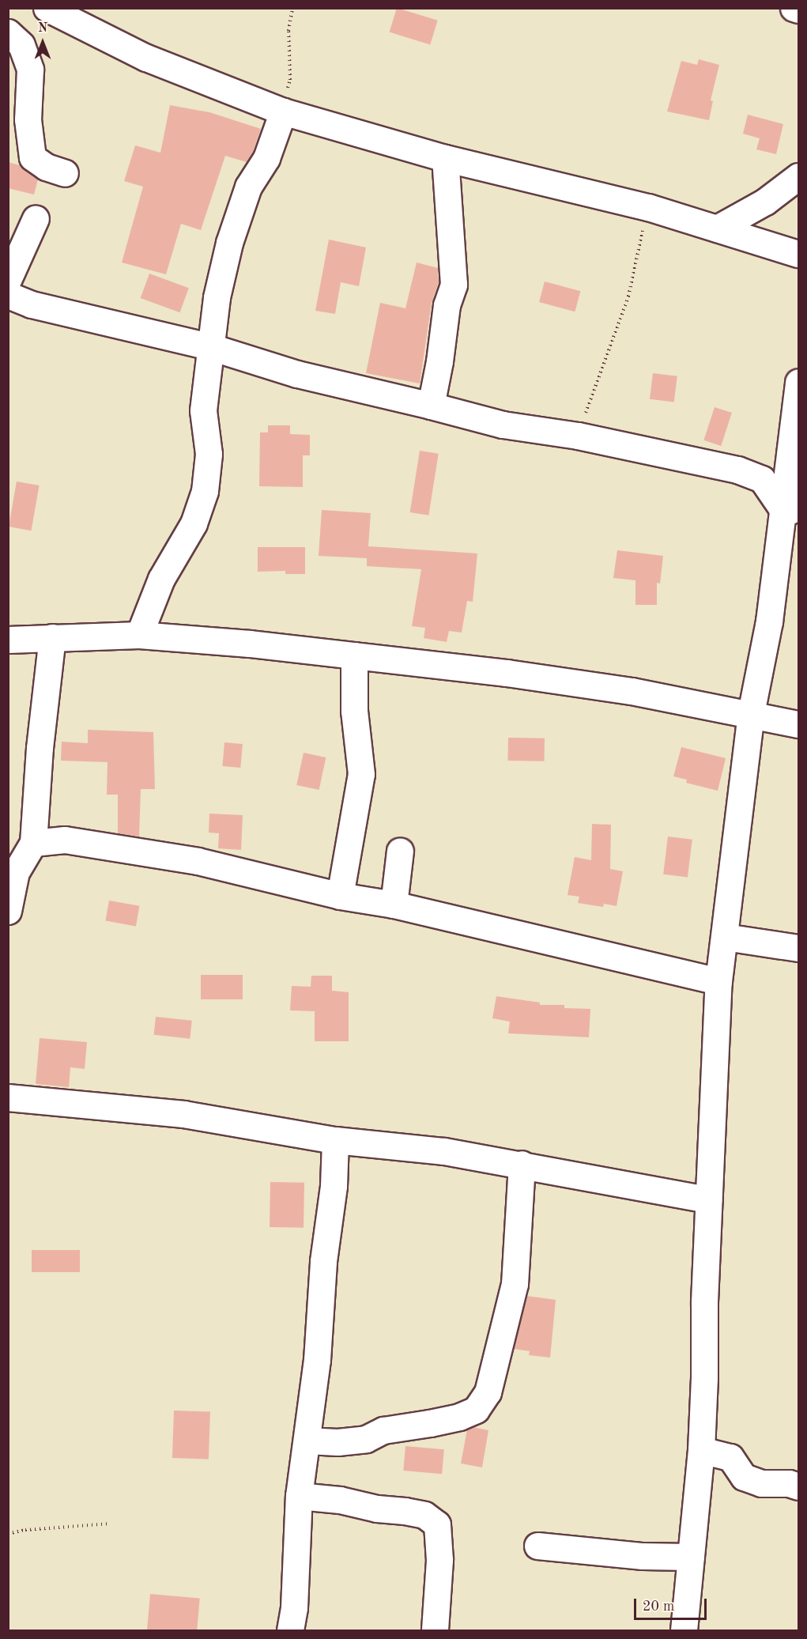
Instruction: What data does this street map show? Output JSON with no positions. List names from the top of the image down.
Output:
{
  "scale_bar": "20 m",
  "north": "top"
}
